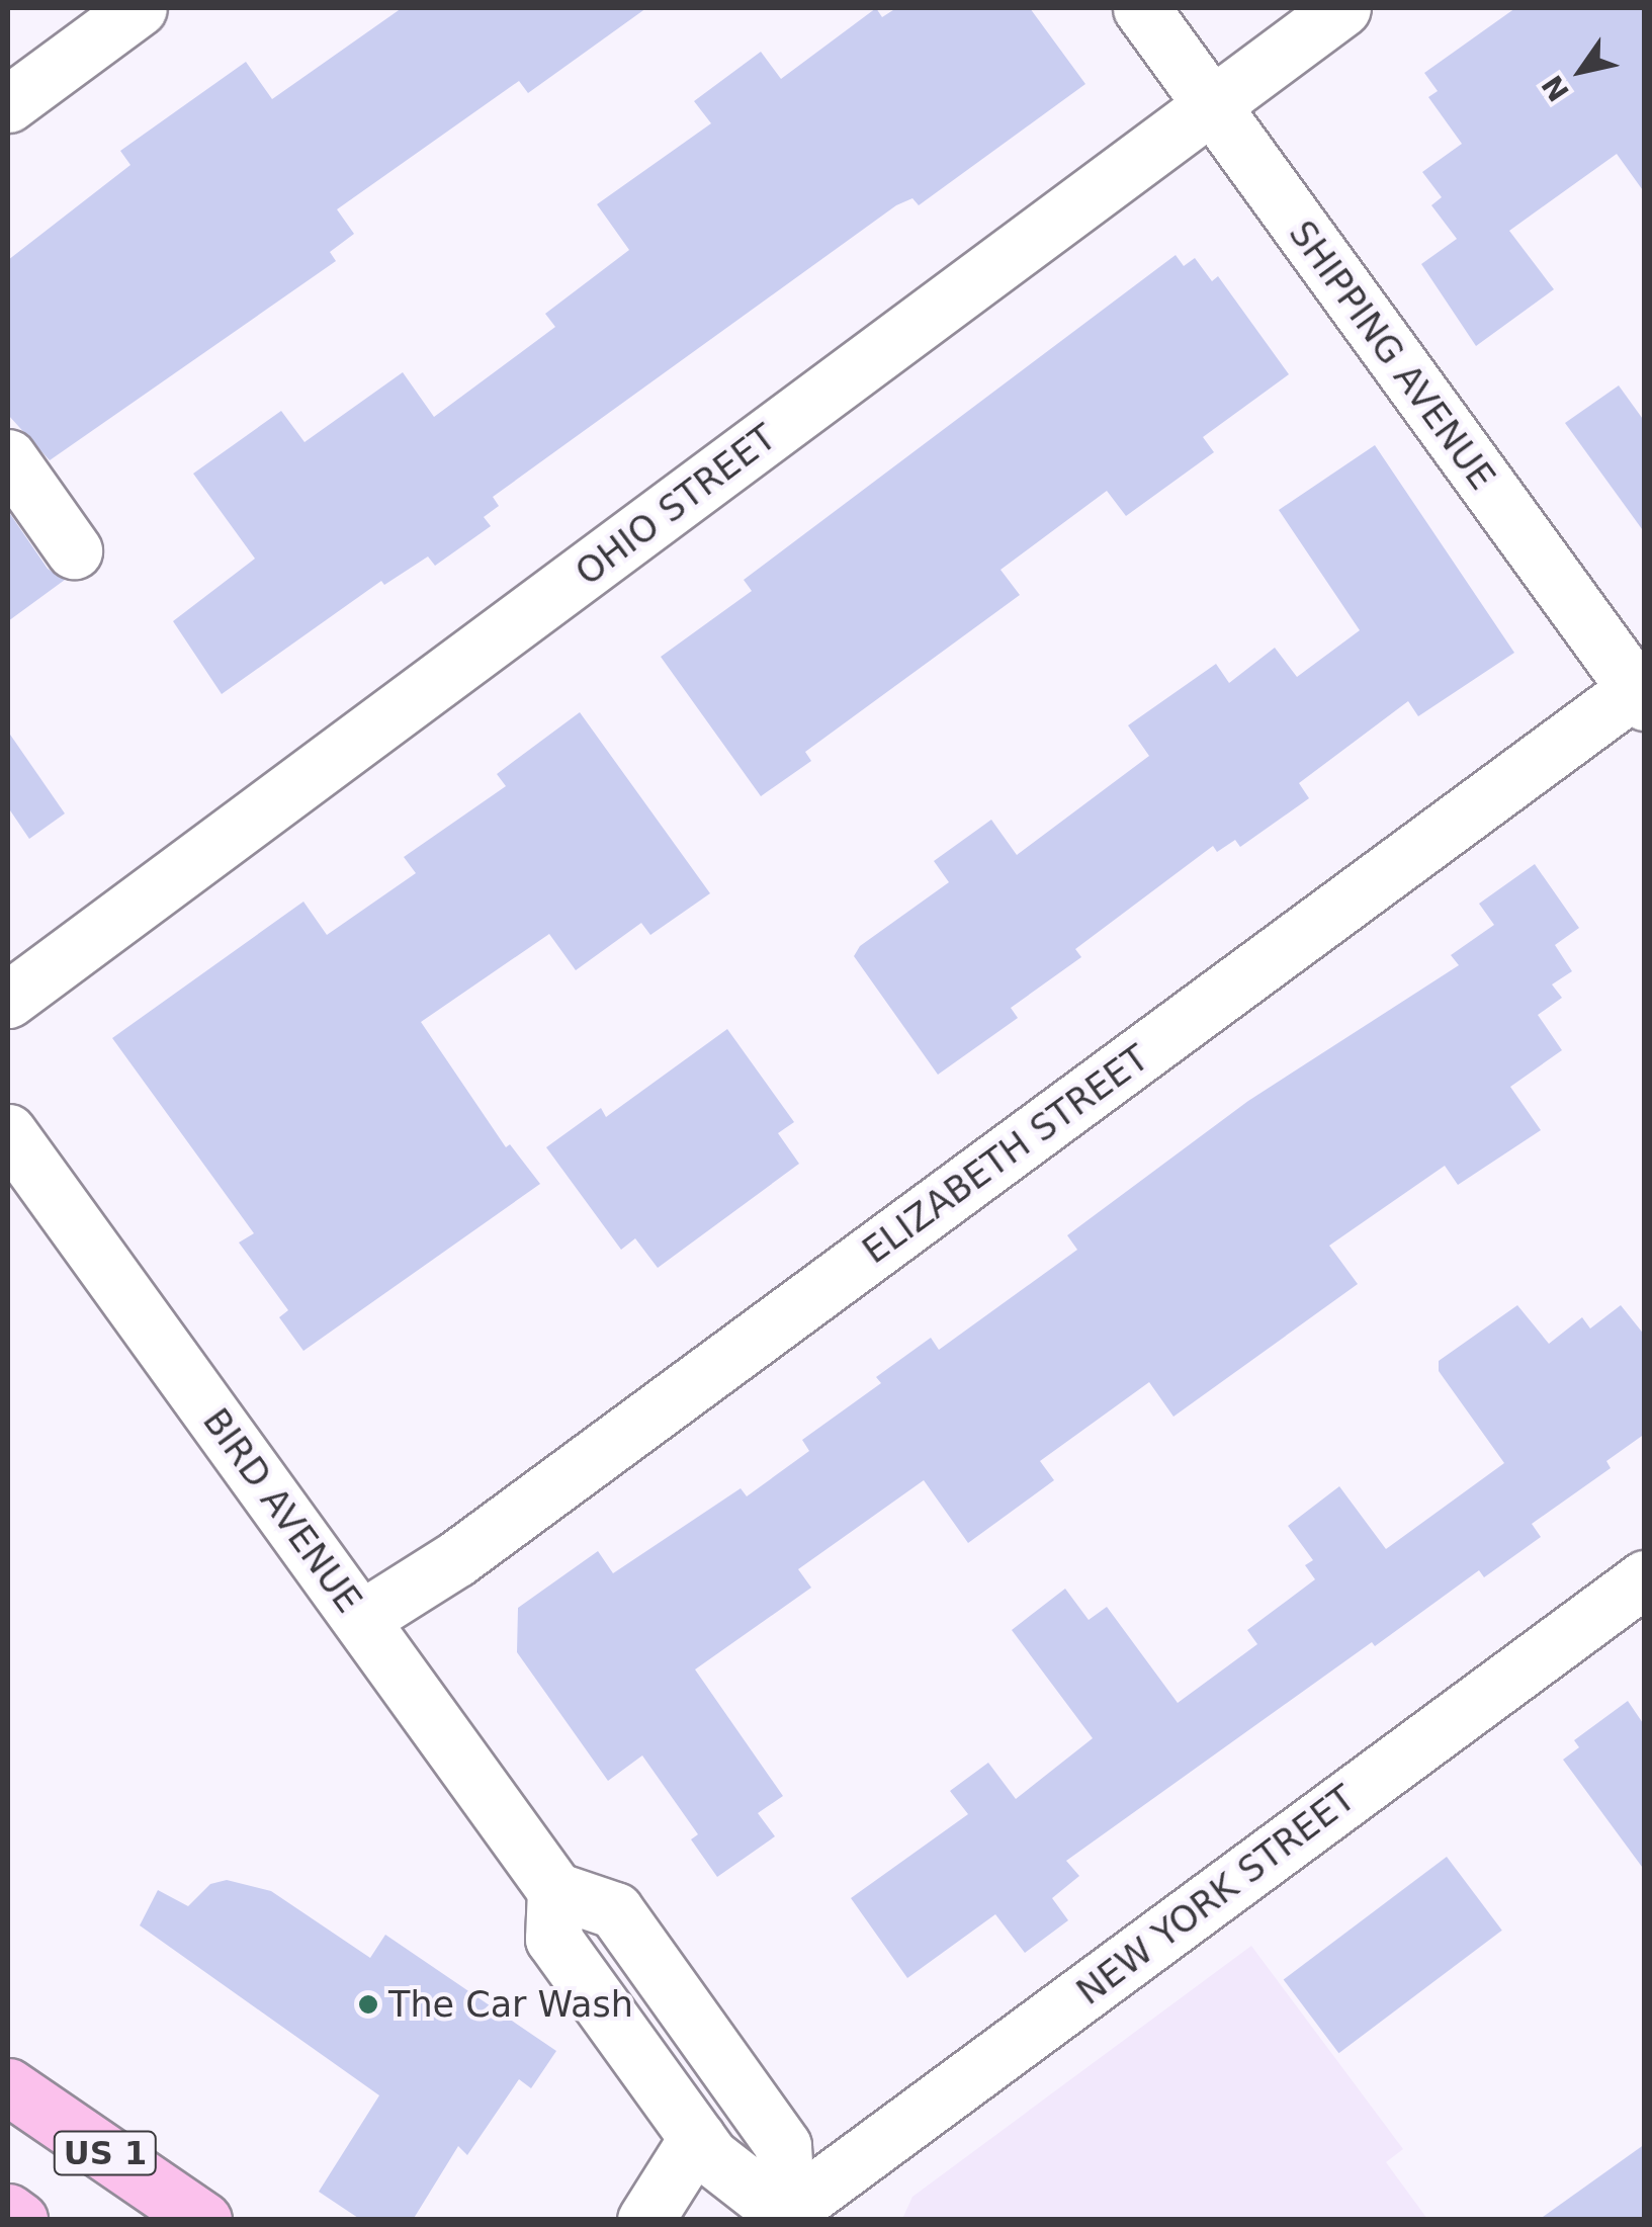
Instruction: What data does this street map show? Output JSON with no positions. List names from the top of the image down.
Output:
{
  "streets": {
    "highway": ["US 1"],
    "street": [
      "SHIPPING AVENUE",
      "OHIO STREET",
      "ELIZABETH STREET",
      "BIRD AVENUE",
      "NEW YORK STREET"
    ]
  },
  "crossings": [
    ["SHIPPING AVENUE", "OHIO STREET"],
    ["SHIPPING AVENUE", "ELIZABETH STREET"],
    ["ELIZABETH STREET", "BIRD AVENUE"]
  ],
  "places": ["The Car Wash"],
  "north": "bottom left"
}
